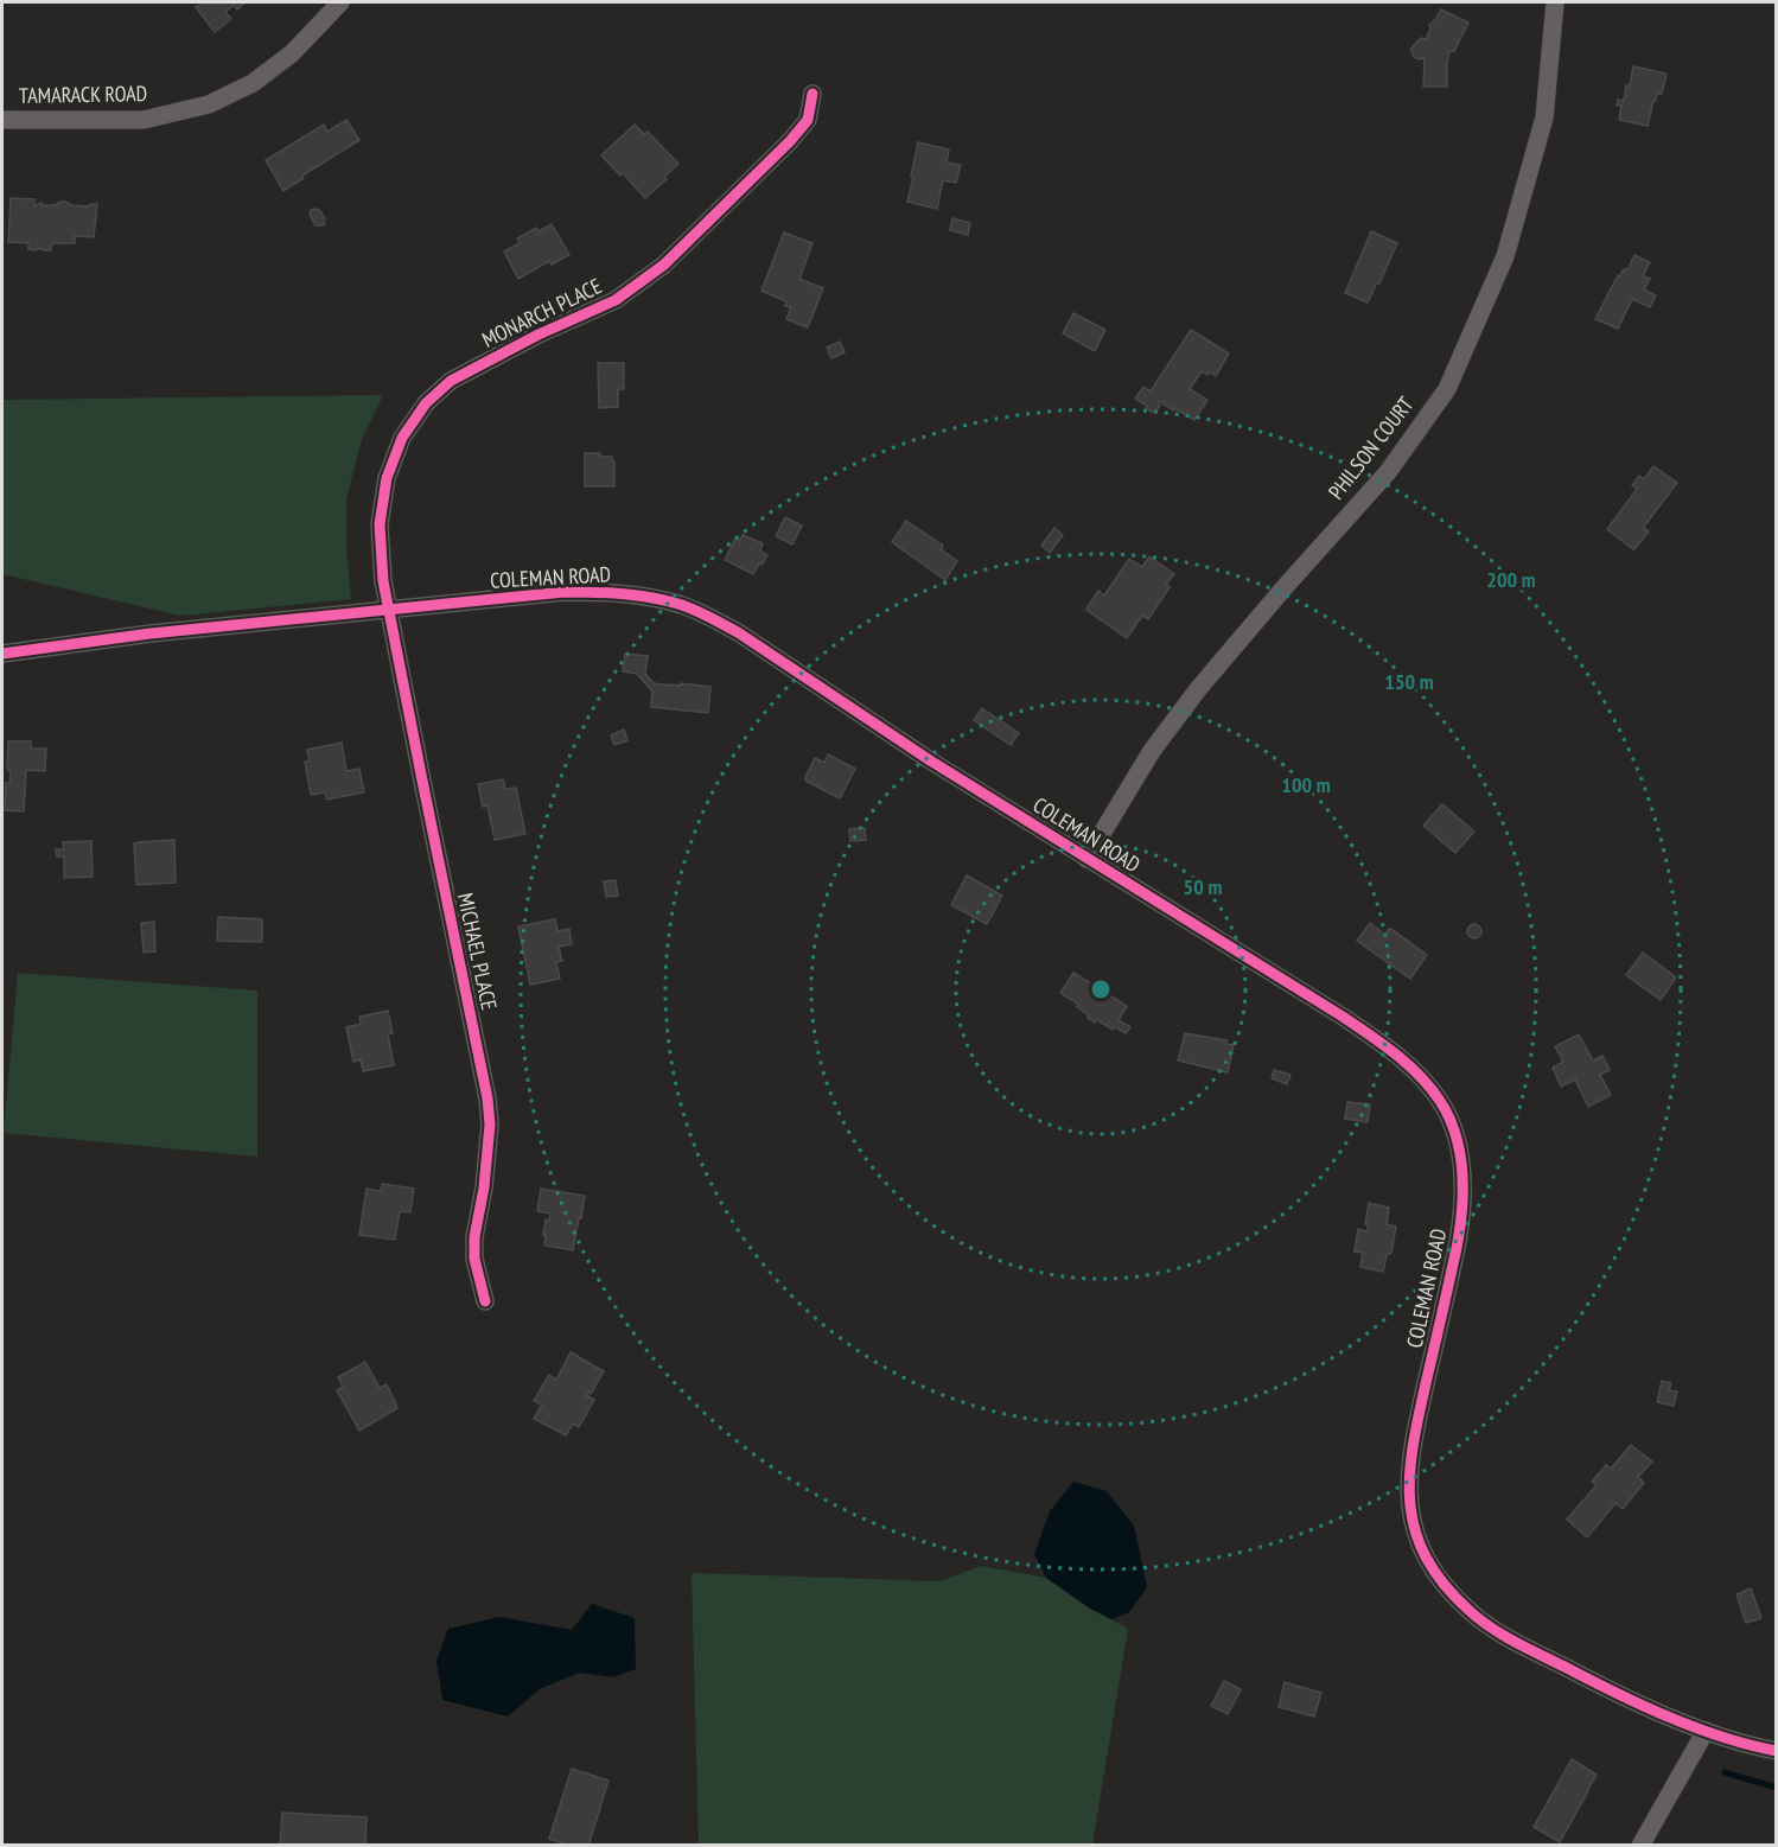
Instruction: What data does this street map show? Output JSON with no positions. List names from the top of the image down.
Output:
{
  "streets": {
    "street": [
      "TAMARACK ROAD",
      "MONARCH PLACE",
      "PHILSON COURT",
      "COLEMAN ROAD",
      "MICHAEL PLACE"
    ]
  },
  "crossings": [
    ["MONARCH PLACE", "COLEMAN ROAD"],
    ["MONARCH PLACE", "MICHAEL PLACE"],
    ["PHILSON COURT", "COLEMAN ROAD"],
    ["COLEMAN ROAD", "MICHAEL PLACE"]
  ],
  "rings": [
    "200 m",
    "150 m",
    "100 m",
    "50 m"
  ]
}
